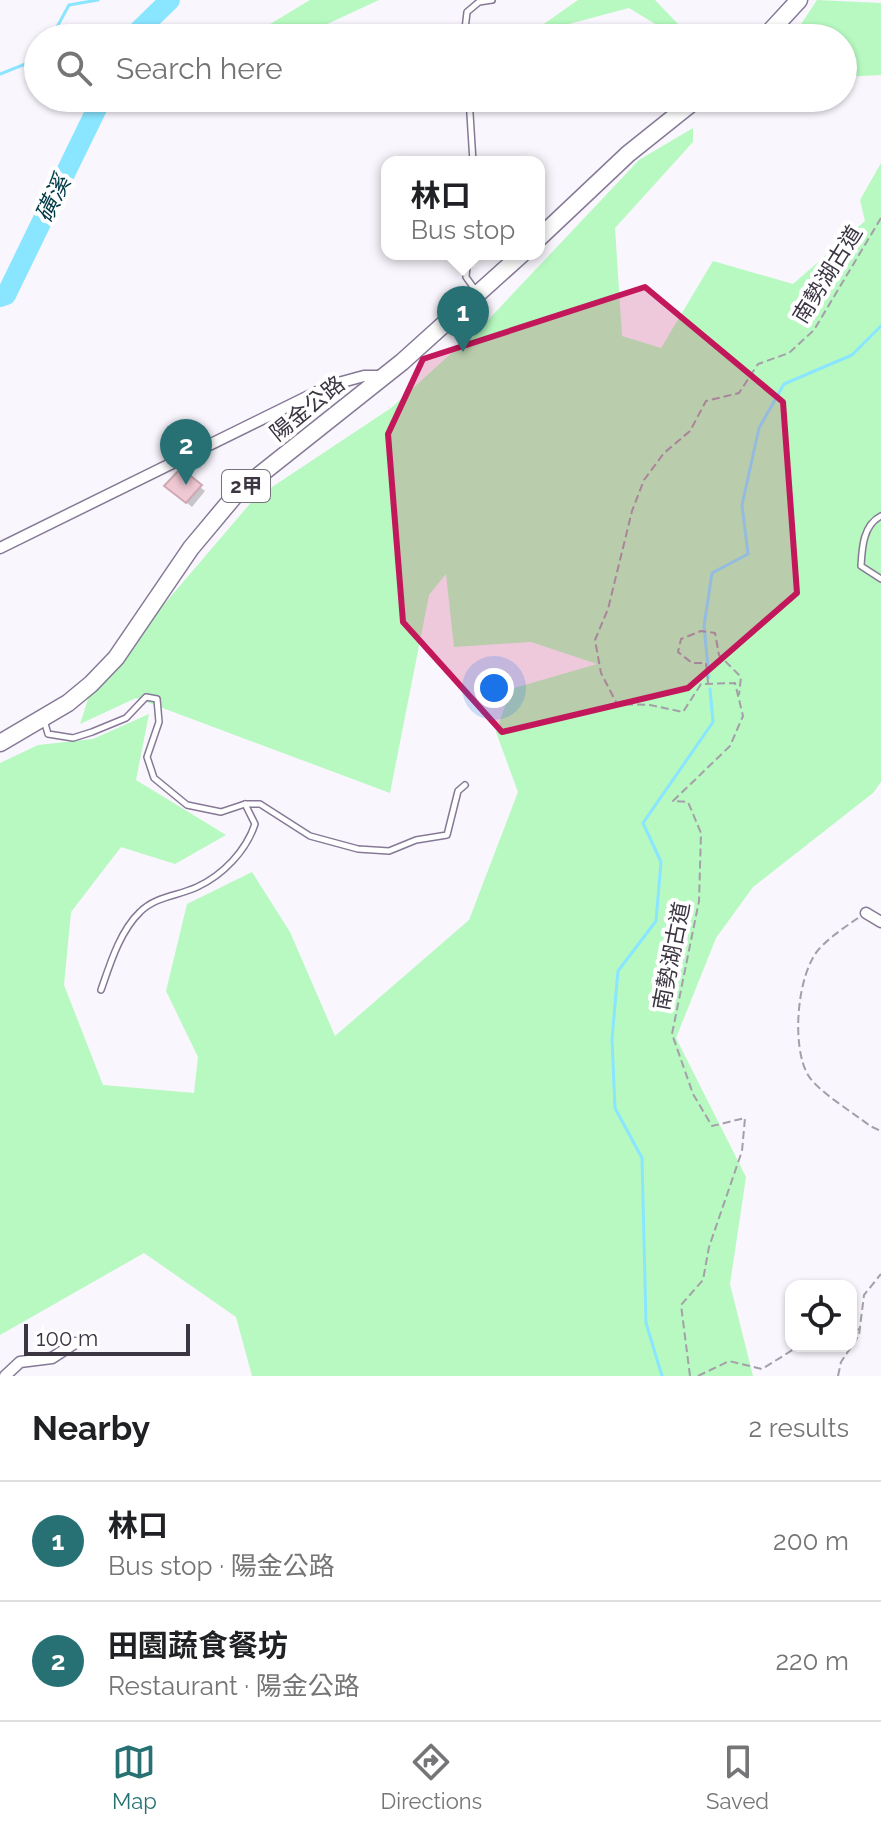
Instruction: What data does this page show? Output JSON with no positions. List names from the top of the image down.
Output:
{
  "streets": {
    "main road": ["陽金公路", "2甲"],
    "path": ["南勢湖古道"]
  },
  "water": ["磺溪"],
  "scale_bar": "100 m",
  "page": {
    "search": "Search here",
    "popup": ["林口", "Bus stop"],
    "pins": ["1", "2"],
    "scale": "100 m",
    "heading": ["Nearby", "2 results"],
    "list": [
      {
        "mark": "1",
        "name": "林口",
        "note": "Bus stop · 陽金公路",
        "value": "200 m"
      },
      {
        "mark": "2",
        "name": "田園蔬食餐坊",
        "note": "Restaurant · 陽金公路",
        "value": "220 m"
      }
    ],
    "nav": ["Map", "Directions", "Saved"]
  }
}
